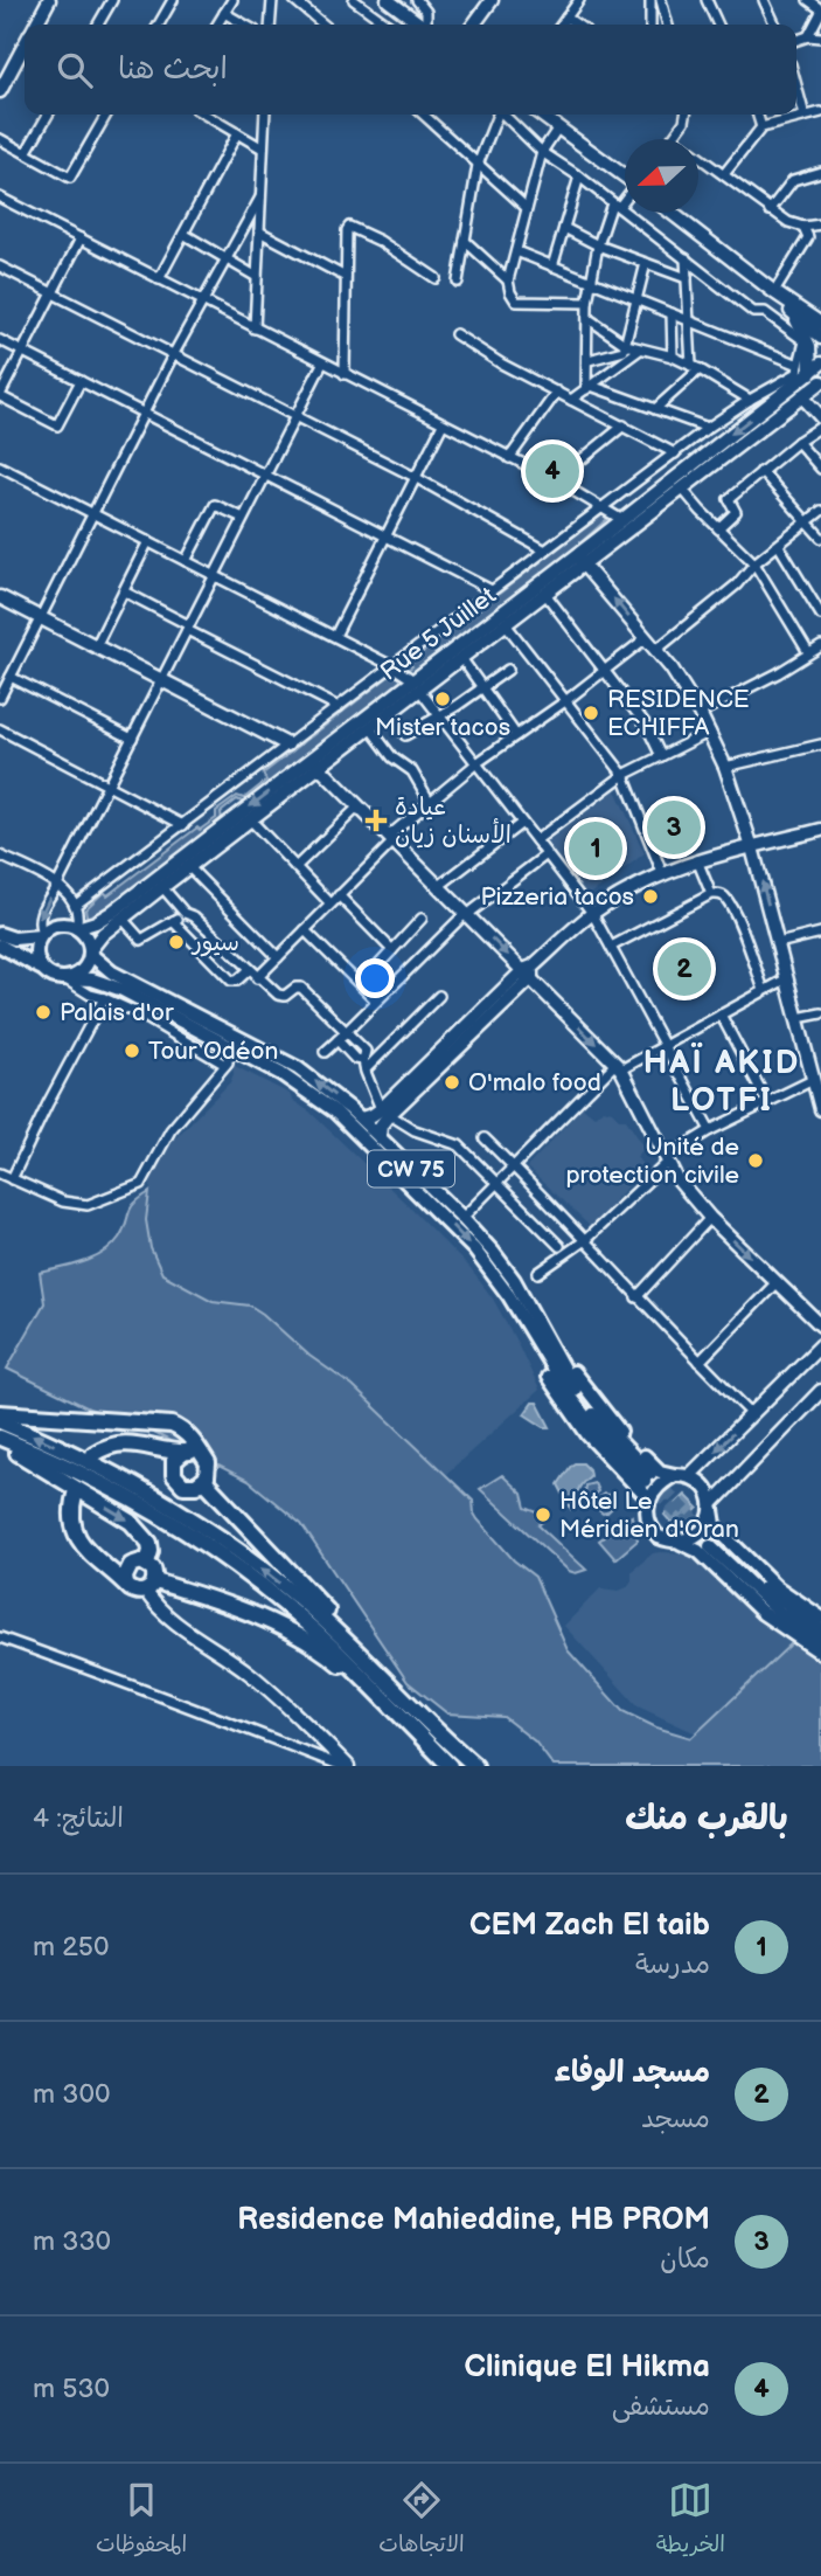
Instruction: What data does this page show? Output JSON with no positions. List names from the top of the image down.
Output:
{
  "streets": {
    "main road": ["Rue 5 Juillet", "CW 75"]
  },
  "crossings": [
    ["Rue 5 Juillet", "CW 75"]
  ],
  "districts": ["HAÏ AKID LOTFI"],
  "places": {
    "other": [
      "Mister tacos",
      "RESIDENCE ECHIFFA",
      "Pizzeria tacos",
      "سيور",
      "Palais d'or",
      "Tour Odéon",
      "O'malo food",
      "Unité de protection civile",
      "Hôtel Le Méridien d'Oran"
    ],
    "health": ["عيادة الأسنان زيان"]
  },
  "north": "left",
  "page": {
    "search": "ابحث هنا",
    "pins": [
      "4",
      "3",
      "1",
      "2"
    ],
    "heading": ["بالقرب منك", "النتائج: 4"],
    "list": [
      {
        "mark": "1",
        "name": "CEM Zach El taib",
        "note": "مدرسة",
        "value": "250 m"
      },
      {
        "mark": "2",
        "name": "مسجد الوفاء",
        "note": "مسجد",
        "value": "300 m"
      },
      {
        "mark": "3",
        "name": "Residence Mahieddine, HB PROM",
        "note": "مكان",
        "value": "330 m"
      },
      {
        "mark": "4",
        "name": "Clinique El Hikma",
        "note": "مستشفى",
        "value": "530 m"
      }
    ],
    "nav": ["الخريطة", "الاتجاهات", "المحفوظات"]
  }
}
